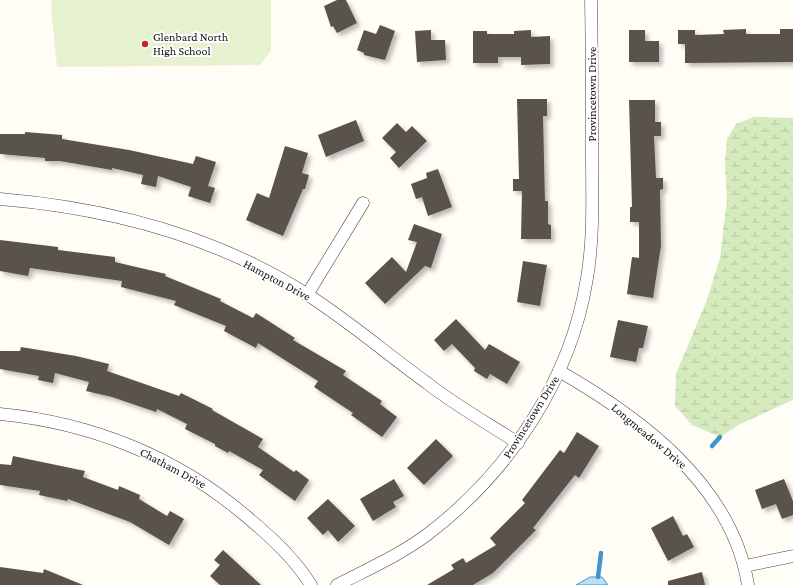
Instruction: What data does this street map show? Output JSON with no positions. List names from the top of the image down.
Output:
{
  "streets": {
    "street": [
      "Provincetown Drive",
      "Hampton Drive",
      "Longmeadow Drive",
      "Chatham Drive"
    ]
  },
  "crossings": [
    ["Provincetown Drive", "Hampton Drive"],
    ["Provincetown Drive", "Longmeadow Drive"]
  ],
  "places": ["Glenbard North High School"]
}
